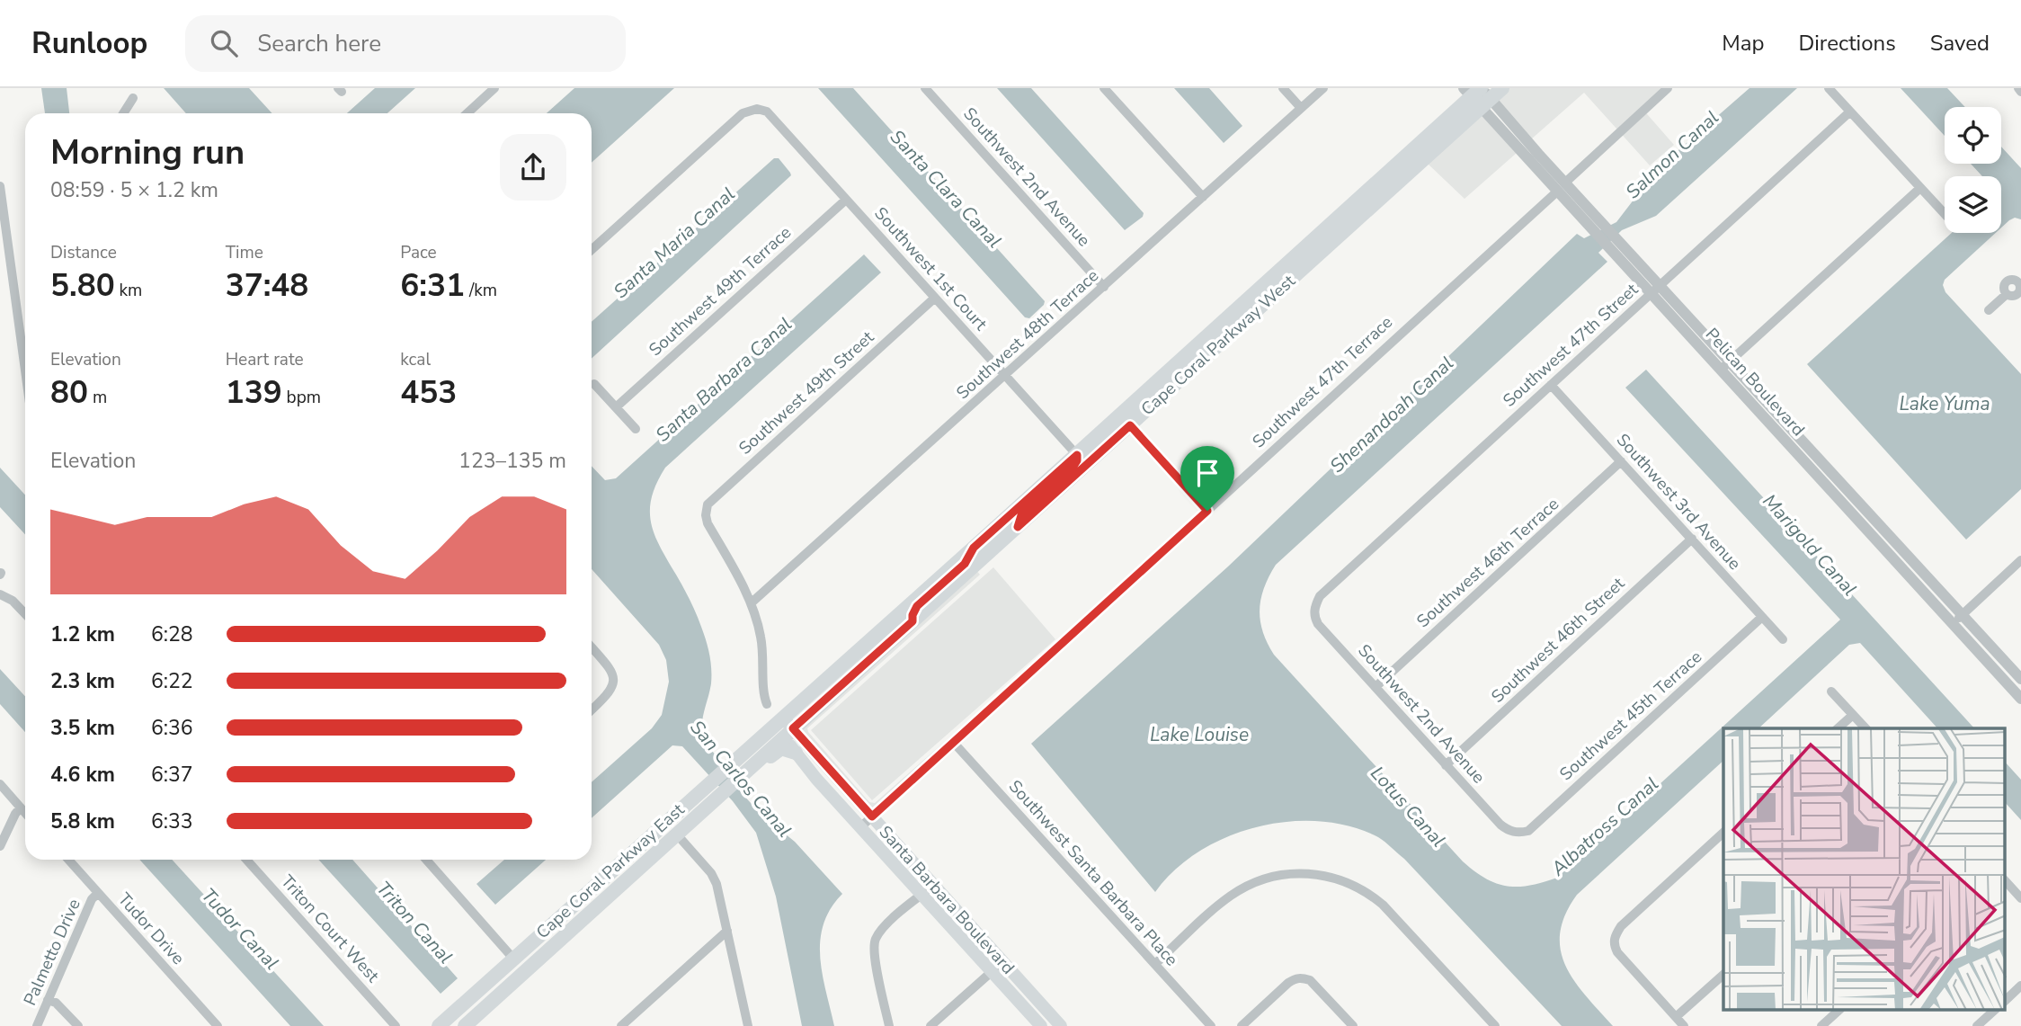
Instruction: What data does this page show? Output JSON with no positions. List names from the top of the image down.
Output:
{
  "streets": {
    "main road": ["Cape Coral Parkway West", "Cape Coral Parkway East", "Santa Barbara Boulevard"],
    "street": [
      "Southwest 2nd Avenue",
      "Southwest 1st Court",
      "Southwest 49th Terrace",
      "Southwest 48th Terrace",
      "Southwest 47th Street",
      "Southwest 47th Terrace",
      "Pelican Boulevard",
      "Southwest 49th Street",
      "Southwest 3rd Avenue",
      "Southwest 46th Terrace",
      "Southwest 46th Street",
      "Southwest 45th Terrace",
      "Southwest Santa Barbara Place",
      "Tudor Drive",
      "Triton Court West",
      "Palmetto Drive"
    ]
  },
  "crossings": [
    ["Southwest 2nd Avenue", "Southwest 48th Terrace"],
    ["Southwest 2nd Avenue", "Southwest 47th Street"],
    ["Southwest 2nd Avenue", "Southwest 46th Terrace"],
    ["Southwest 2nd Avenue", "Southwest 46th Street"],
    ["Southwest 2nd Avenue", "Southwest 45th Terrace"],
    ["Southwest 1st Court", "Southwest 49th Terrace"],
    ["Southwest 1st Court", "Southwest 48th Terrace"],
    ["Southwest 1st Court", "Cape Coral Parkway West"],
    ["Southwest 1st Court", "Southwest 49th Street"],
    ["Southwest 48th Terrace", "Southwest 49th Street"],
    ["Cape Coral Parkway West", "Pelican Boulevard"],
    ["Cape Coral Parkway West", "Cape Coral Parkway East"],
    ["Cape Coral Parkway West", "Santa Barbara Boulevard"],
    ["Southwest 47th Street", "Pelican Boulevard"],
    ["Southwest 47th Street", "Southwest 3rd Avenue"],
    ["Southwest 47th Terrace", "Pelican Boulevard"],
    ["Southwest 47th Terrace", "Southwest Santa Barbara Place"],
    ["Southwest 47th Terrace", "Santa Barbara Boulevard"],
    ["Southwest 3rd Avenue", "Southwest 46th Terrace"],
    ["Southwest 3rd Avenue", "Southwest 46th Street"],
    ["Southwest 3rd Avenue", "Southwest 45th Terrace"],
    ["Cape Coral Parkway East", "Santa Barbara Boulevard"],
    ["Tudor Drive", "Palmetto Drive"]
  ],
  "water": [
    "Salmon Canal",
    "Santa Clara Canal",
    "Santa Maria Canal",
    "Santa Barbara Canal",
    "Lake Yuma",
    "Shenandoah Canal",
    "Marigold Canal",
    "Lake Louise",
    "San Carlos Canal",
    "Lotus Canal",
    "Albatross Canal",
    "Triton Canal",
    "Tudor Canal"
  ],
  "page": {
    "header": "Runloop",
    "search": "Search here",
    "nav": ["Map", "Directions", "Saved"],
    "heading": ["Morning run", "08:59 · 5 × 1.2 km"],
    "stats": [
      ["Distance", "5.80 km"],
      ["Time", "37:48"],
      ["Pace", "6:31 /km"],
      ["Elevation", "80 m"],
      ["Heart rate", "139 bpm"],
      ["kcal", "453"]
    ],
    "chart": ["Elevation", "123–135 m"],
    "list": [
      {
        "name": "1.2 km",
        "note": "6:28"
      },
      {
        "name": "2.3 km",
        "note": "6:22"
      },
      {
        "name": "3.5 km",
        "note": "6:36"
      },
      {
        "name": "4.6 km",
        "note": "6:37"
      },
      {
        "name": "5.8 km",
        "note": "6:33"
      }
    ]
  }
}
